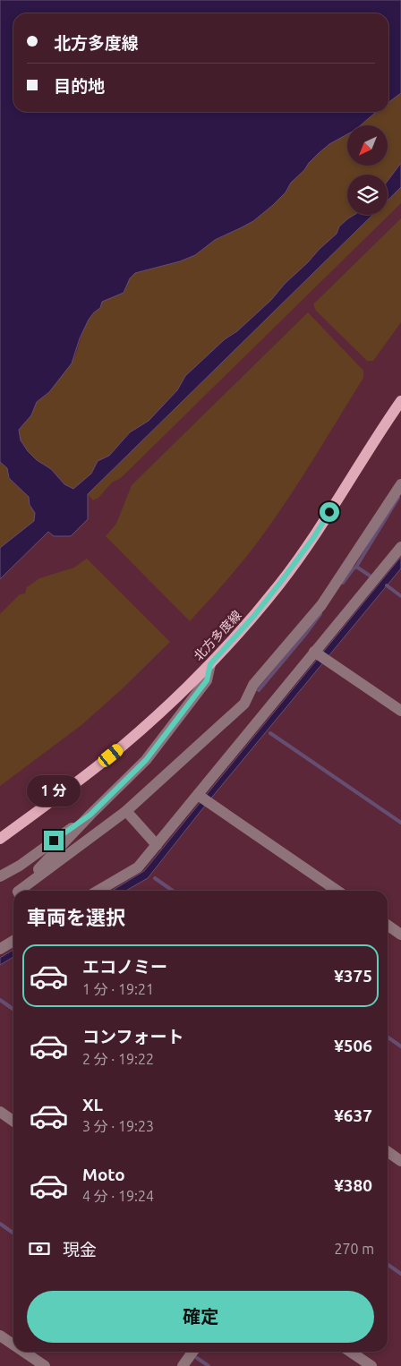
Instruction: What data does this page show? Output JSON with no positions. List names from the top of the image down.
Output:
{
  "streets": {
    "main road": ["北方多度線"]
  },
  "north": "bottom left",
  "page": {
    "banner": ["北方多度線", "目的地"],
    "bubble": "1 分",
    "heading": "車両を選択",
    "list": [
      {
        "name": "エコノミー",
        "note": "1 分 · 19:21",
        "value": "¥375"
      },
      {
        "name": "コンフォート",
        "note": "2 分 · 19:22",
        "value": "¥506"
      },
      {
        "name": "XL",
        "note": "3 分 · 19:23",
        "value": "¥637"
      },
      {
        "name": "Moto",
        "note": "4 分 · 19:24",
        "value": "¥380"
      }
    ],
    "pay": ["現金", "270 m"],
    "buttons": "確定"
  }
}
